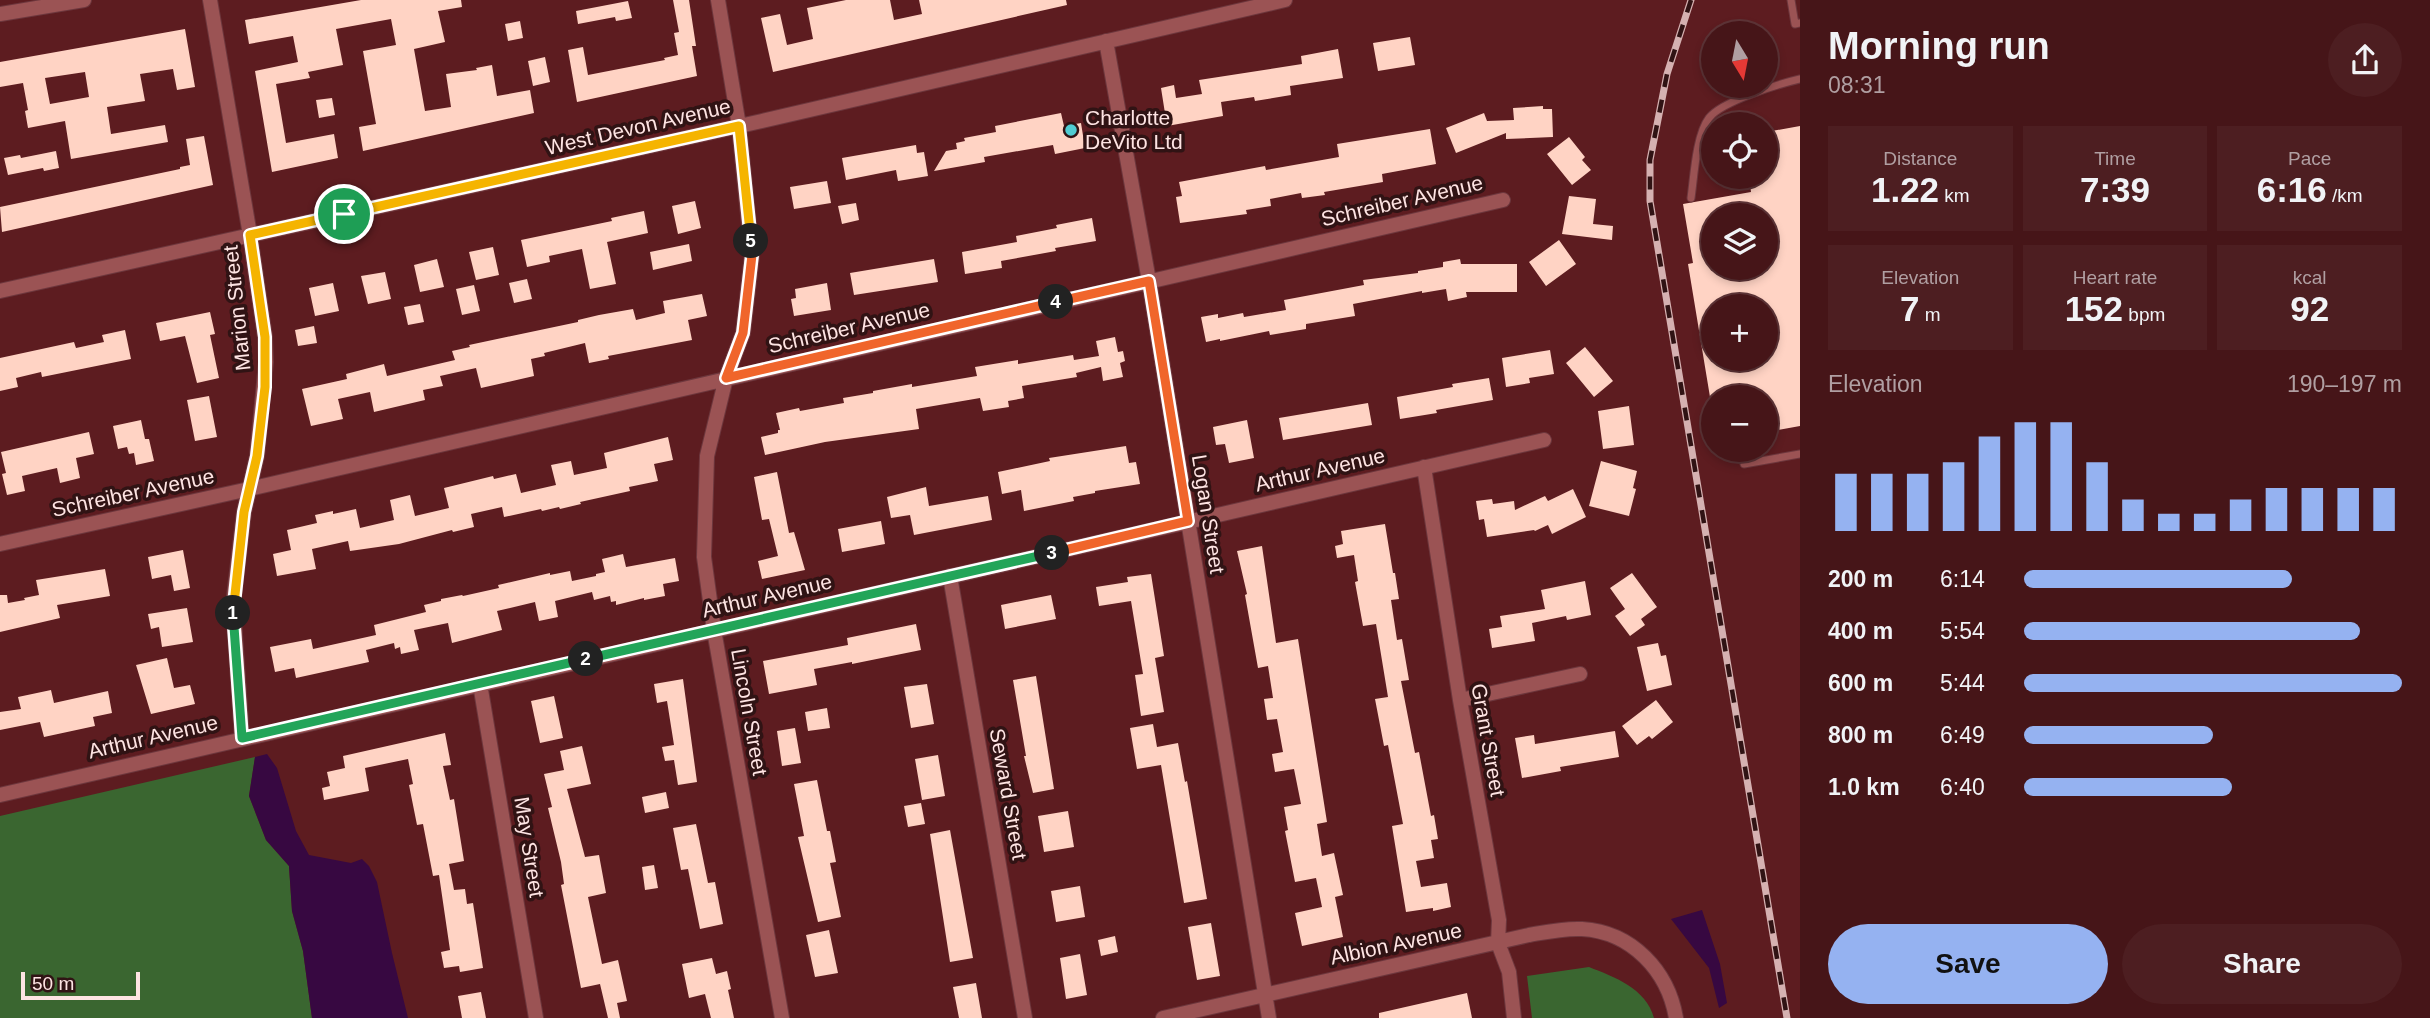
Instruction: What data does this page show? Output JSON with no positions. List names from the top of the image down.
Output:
{
  "streets": {
    "street": [
      "West Devon Avenue",
      "Schreiber Avenue",
      "Marion Street",
      "Arthur Avenue",
      "Logan Street",
      "Lincoln Street",
      "Grant Street",
      "Seward Street",
      "May Street",
      "Albion Avenue"
    ]
  },
  "crossings": [
    ["West Devon Avenue", "Marion Street"],
    ["West Devon Avenue", "Logan Street"],
    ["West Devon Avenue", "Lincoln Street"],
    ["Schreiber Avenue", "Marion Street"],
    ["Schreiber Avenue", "Logan Street"],
    ["Schreiber Avenue", "Lincoln Street"],
    ["Marion Street", "Arthur Avenue"],
    ["Arthur Avenue", "Logan Street"],
    ["Arthur Avenue", "Lincoln Street"],
    ["Arthur Avenue", "Grant Street"],
    ["Arthur Avenue", "Seward Street"],
    ["Arthur Avenue", "May Street"],
    ["Logan Street", "Albion Avenue"],
    ["Grant Street", "Albion Avenue"]
  ],
  "places": ["Charlotte DeVito Ltd"],
  "scale_bar": "50 m",
  "north": "bottom",
  "page": {
    "heading": ["Morning run", "08:31"],
    "map_buttons": ["+", "−"],
    "stats": [
      ["Distance", "1.22 km"],
      ["Time", "7:39"],
      ["Pace", "6:16 /km"],
      ["Elevation", "7 m"],
      ["Heart rate", "152 bpm"],
      ["kcal", "92"]
    ],
    "pins": [
      "5",
      "4",
      "3",
      "1",
      "2"
    ],
    "chart": ["Elevation", "190–197 m"],
    "list": [
      {
        "name": "200 m",
        "note": "6:14"
      },
      {
        "name": "400 m",
        "note": "5:54"
      },
      {
        "name": "600 m",
        "note": "5:44"
      },
      {
        "name": "800 m",
        "note": "6:49"
      },
      {
        "name": "1.0 km",
        "note": "6:40"
      }
    ],
    "buttons": ["Save", "Share"],
    "scale": "50 m"
  }
}
